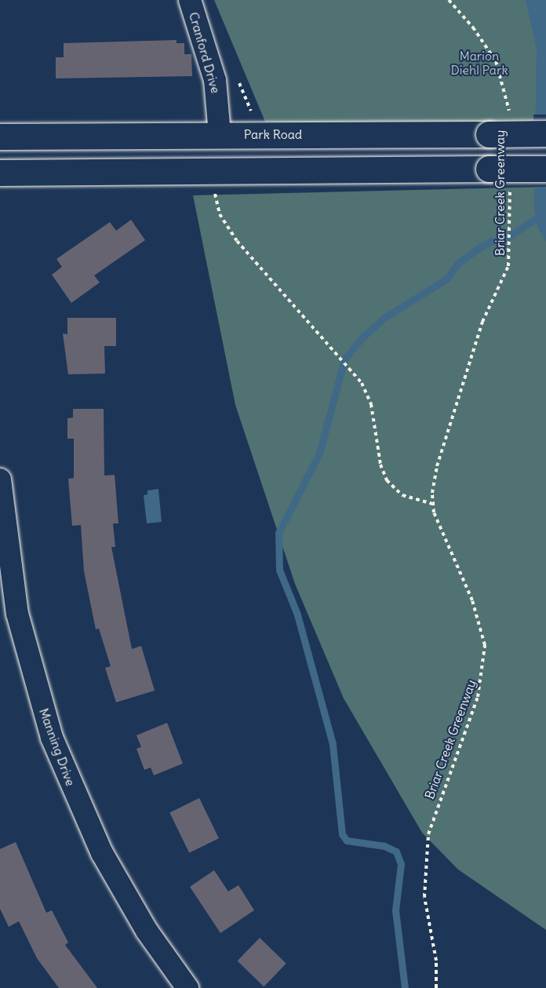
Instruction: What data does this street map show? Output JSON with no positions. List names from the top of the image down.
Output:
{
  "streets": {
    "main road": ["Park Road"],
    "street": ["Cranford Drive", "Manning Drive"],
    "path": ["Briar Creek Greenway"]
  },
  "crossings": [
    ["Cranford Drive", "Park Road"]
  ],
  "parks": ["Marion Diehl Park"]
}
